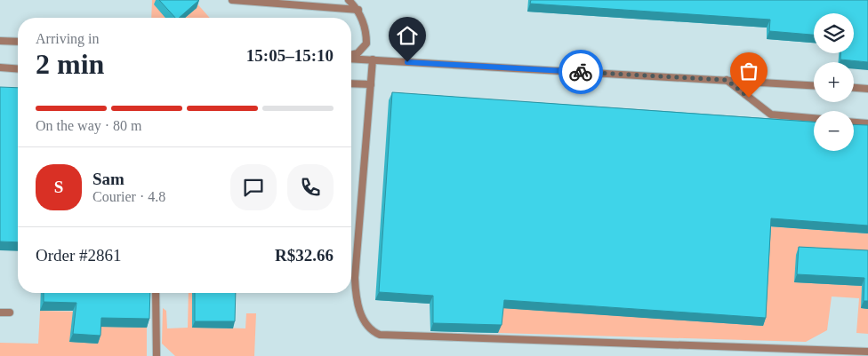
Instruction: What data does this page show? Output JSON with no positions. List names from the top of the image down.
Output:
{
  "page": {
    "map_buttons": ["+", "−"],
    "heading": ["2 min", "Arriving in", "15:05–15:10"],
    "panel": [
      "Sam",
      "Courier · 4.8",
      "Order #2861",
      "R$32.66"
    ],
    "bar": "On the way · 80 m",
    "round": "S"
  }
}
